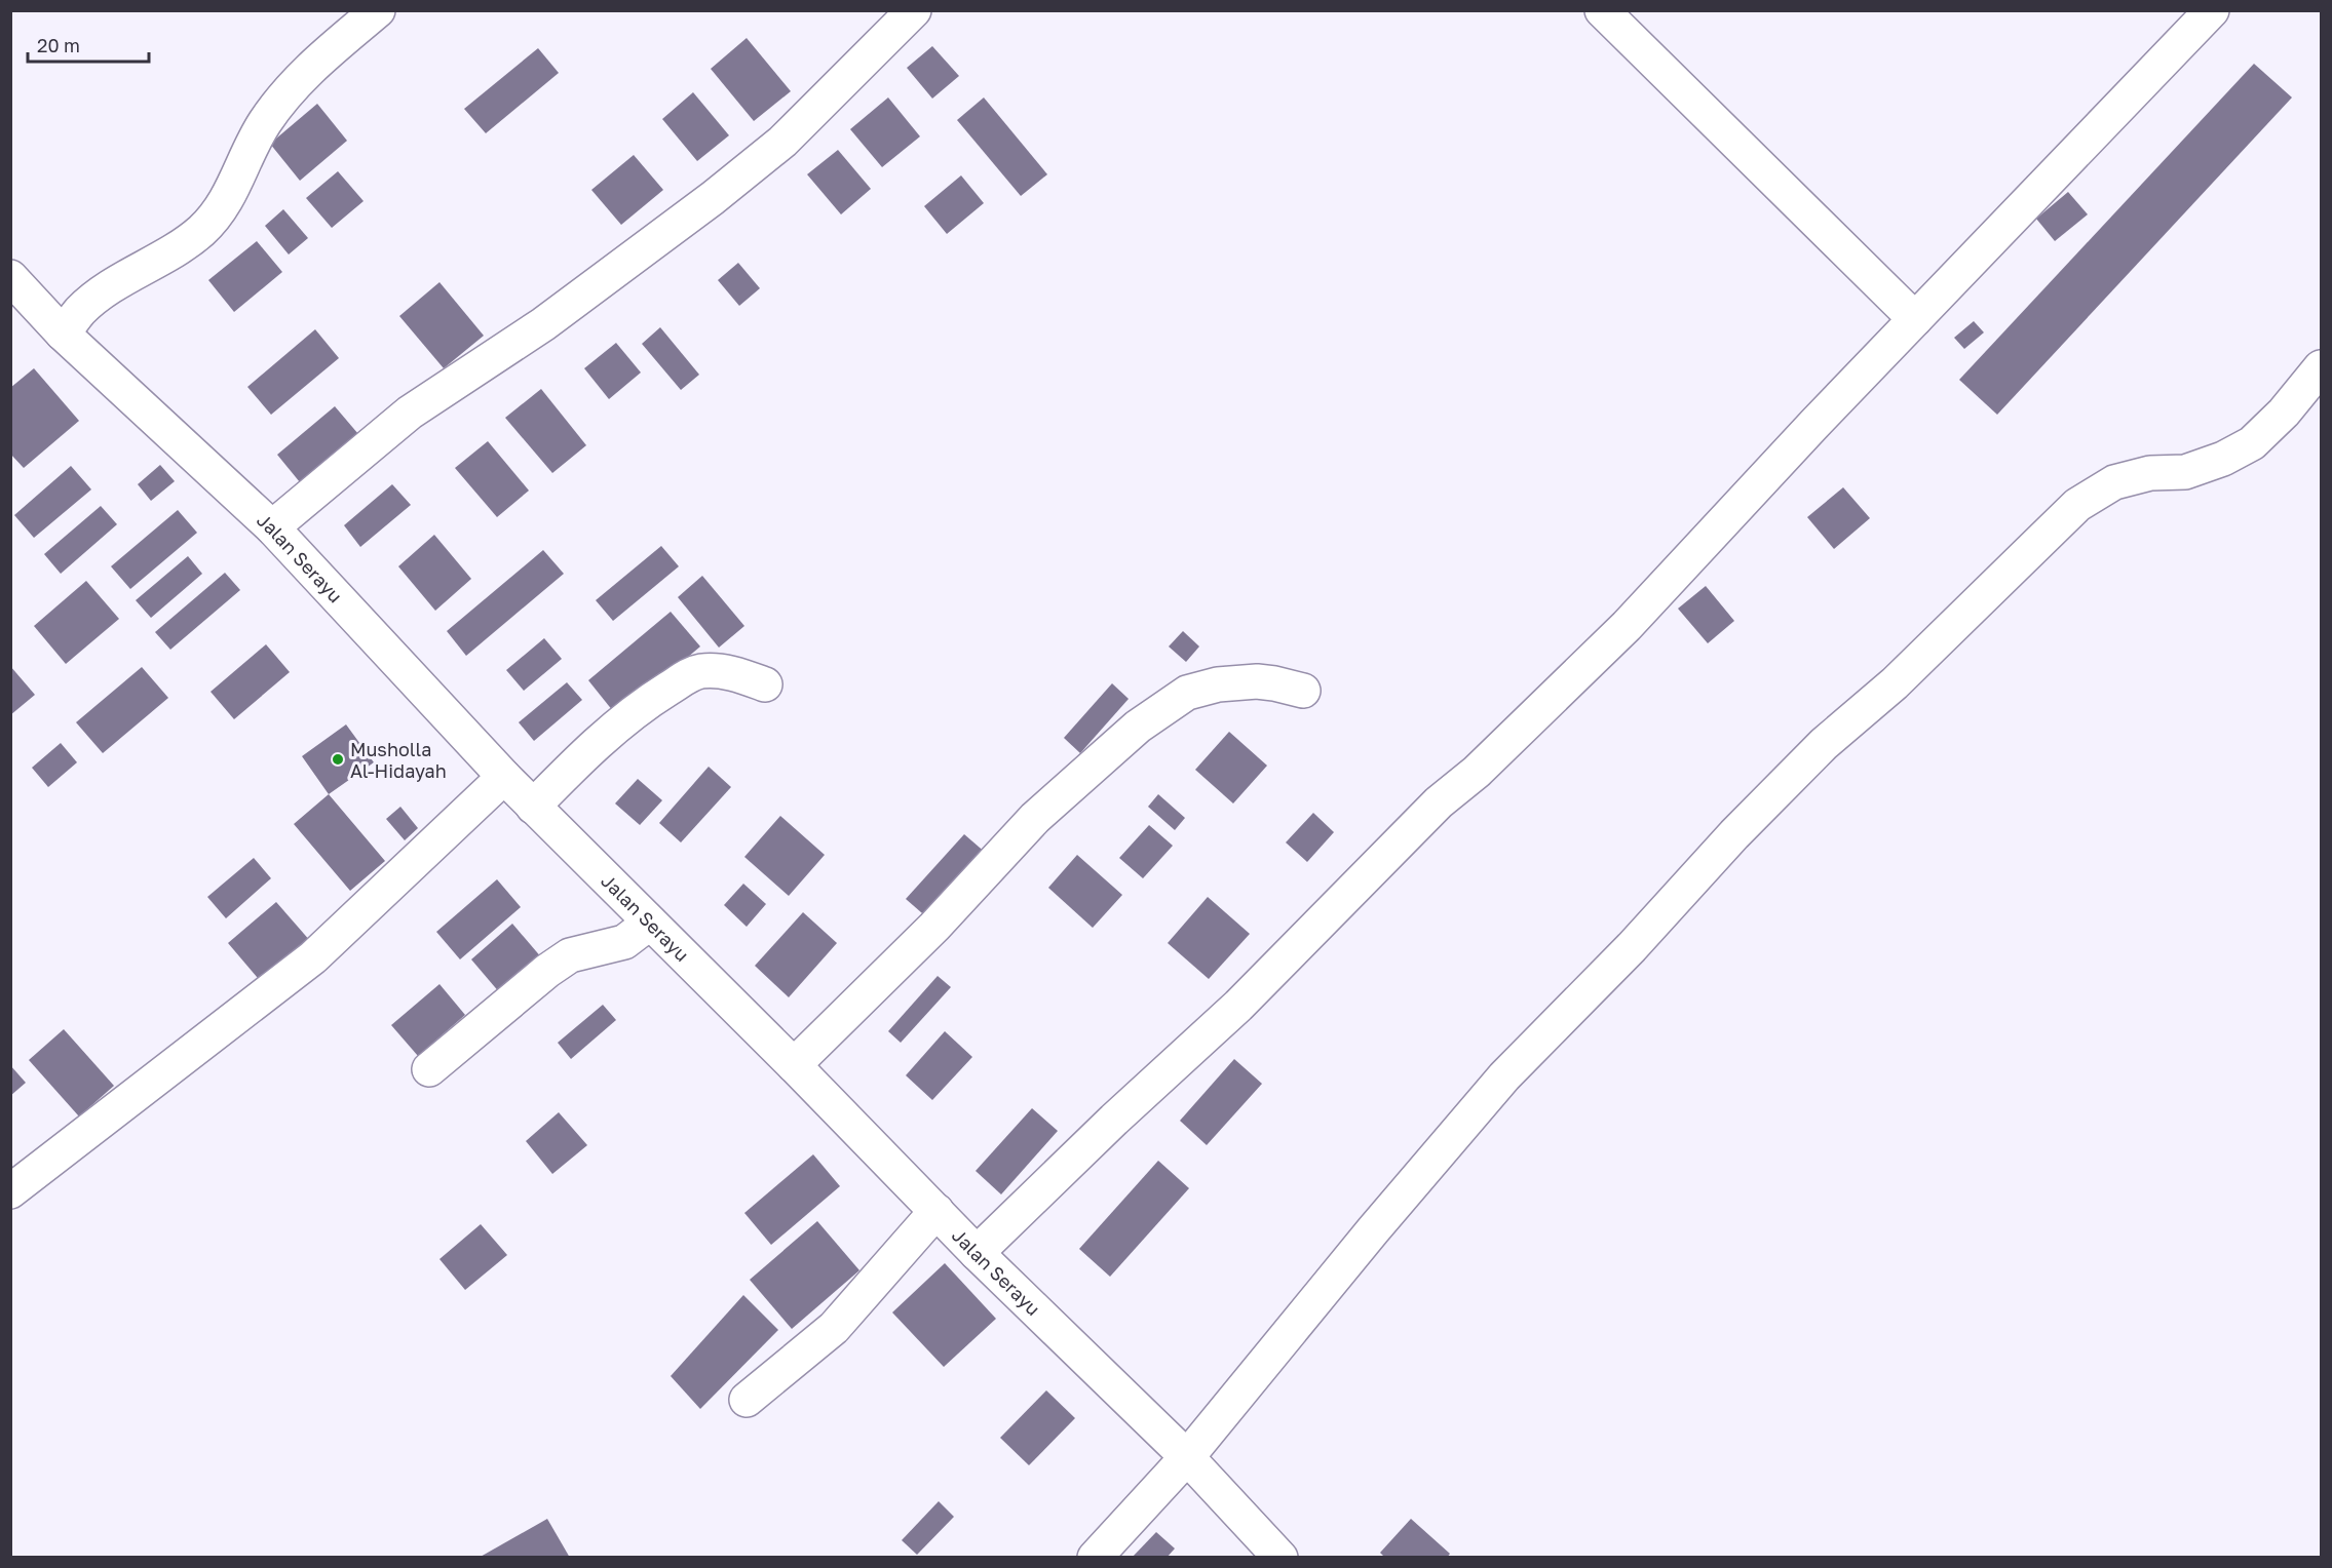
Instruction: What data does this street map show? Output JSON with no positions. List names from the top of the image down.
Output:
{
  "streets": {
    "street": ["Jalan Serayu"]
  },
  "places": ["Musholla Al-Hidayah"],
  "scale_bar": "20 m"
}
